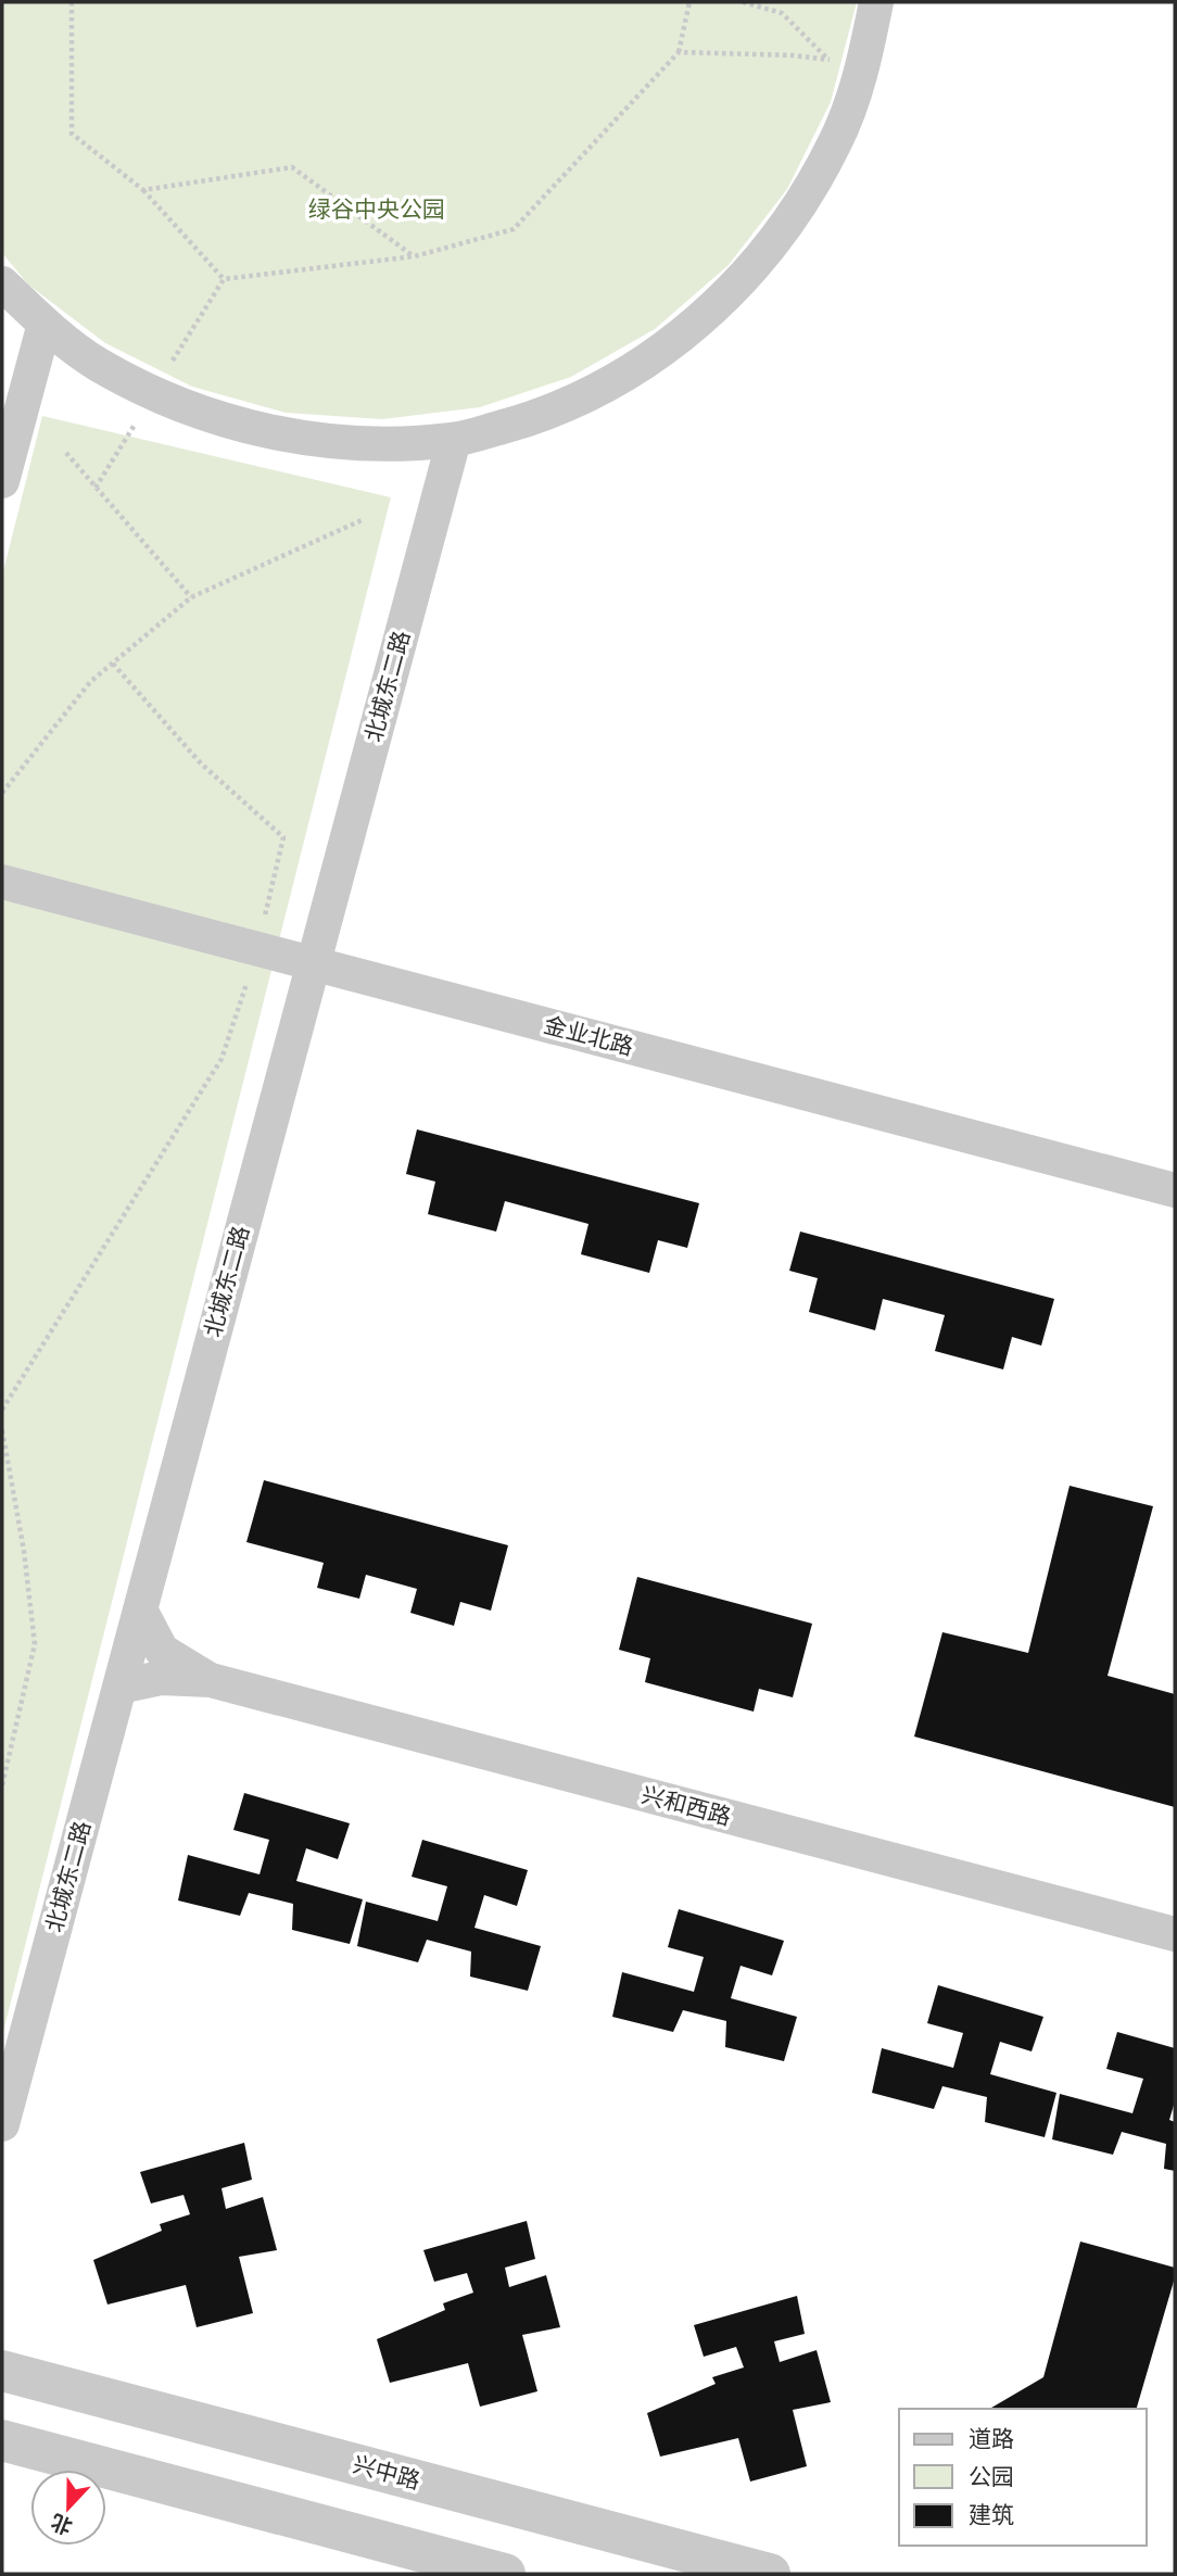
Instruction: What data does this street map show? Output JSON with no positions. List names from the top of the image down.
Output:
{
  "streets": {
    "street": [
      "北城东二路",
      "金业北路",
      "兴和西路",
      "兴中路"
    ]
  },
  "crossings": [
    ["北城东二路", "金业北路"]
  ],
  "parks": ["绿谷中央公园"],
  "legend": ["道路", "公园", "建筑"],
  "north": "bottom"
}
